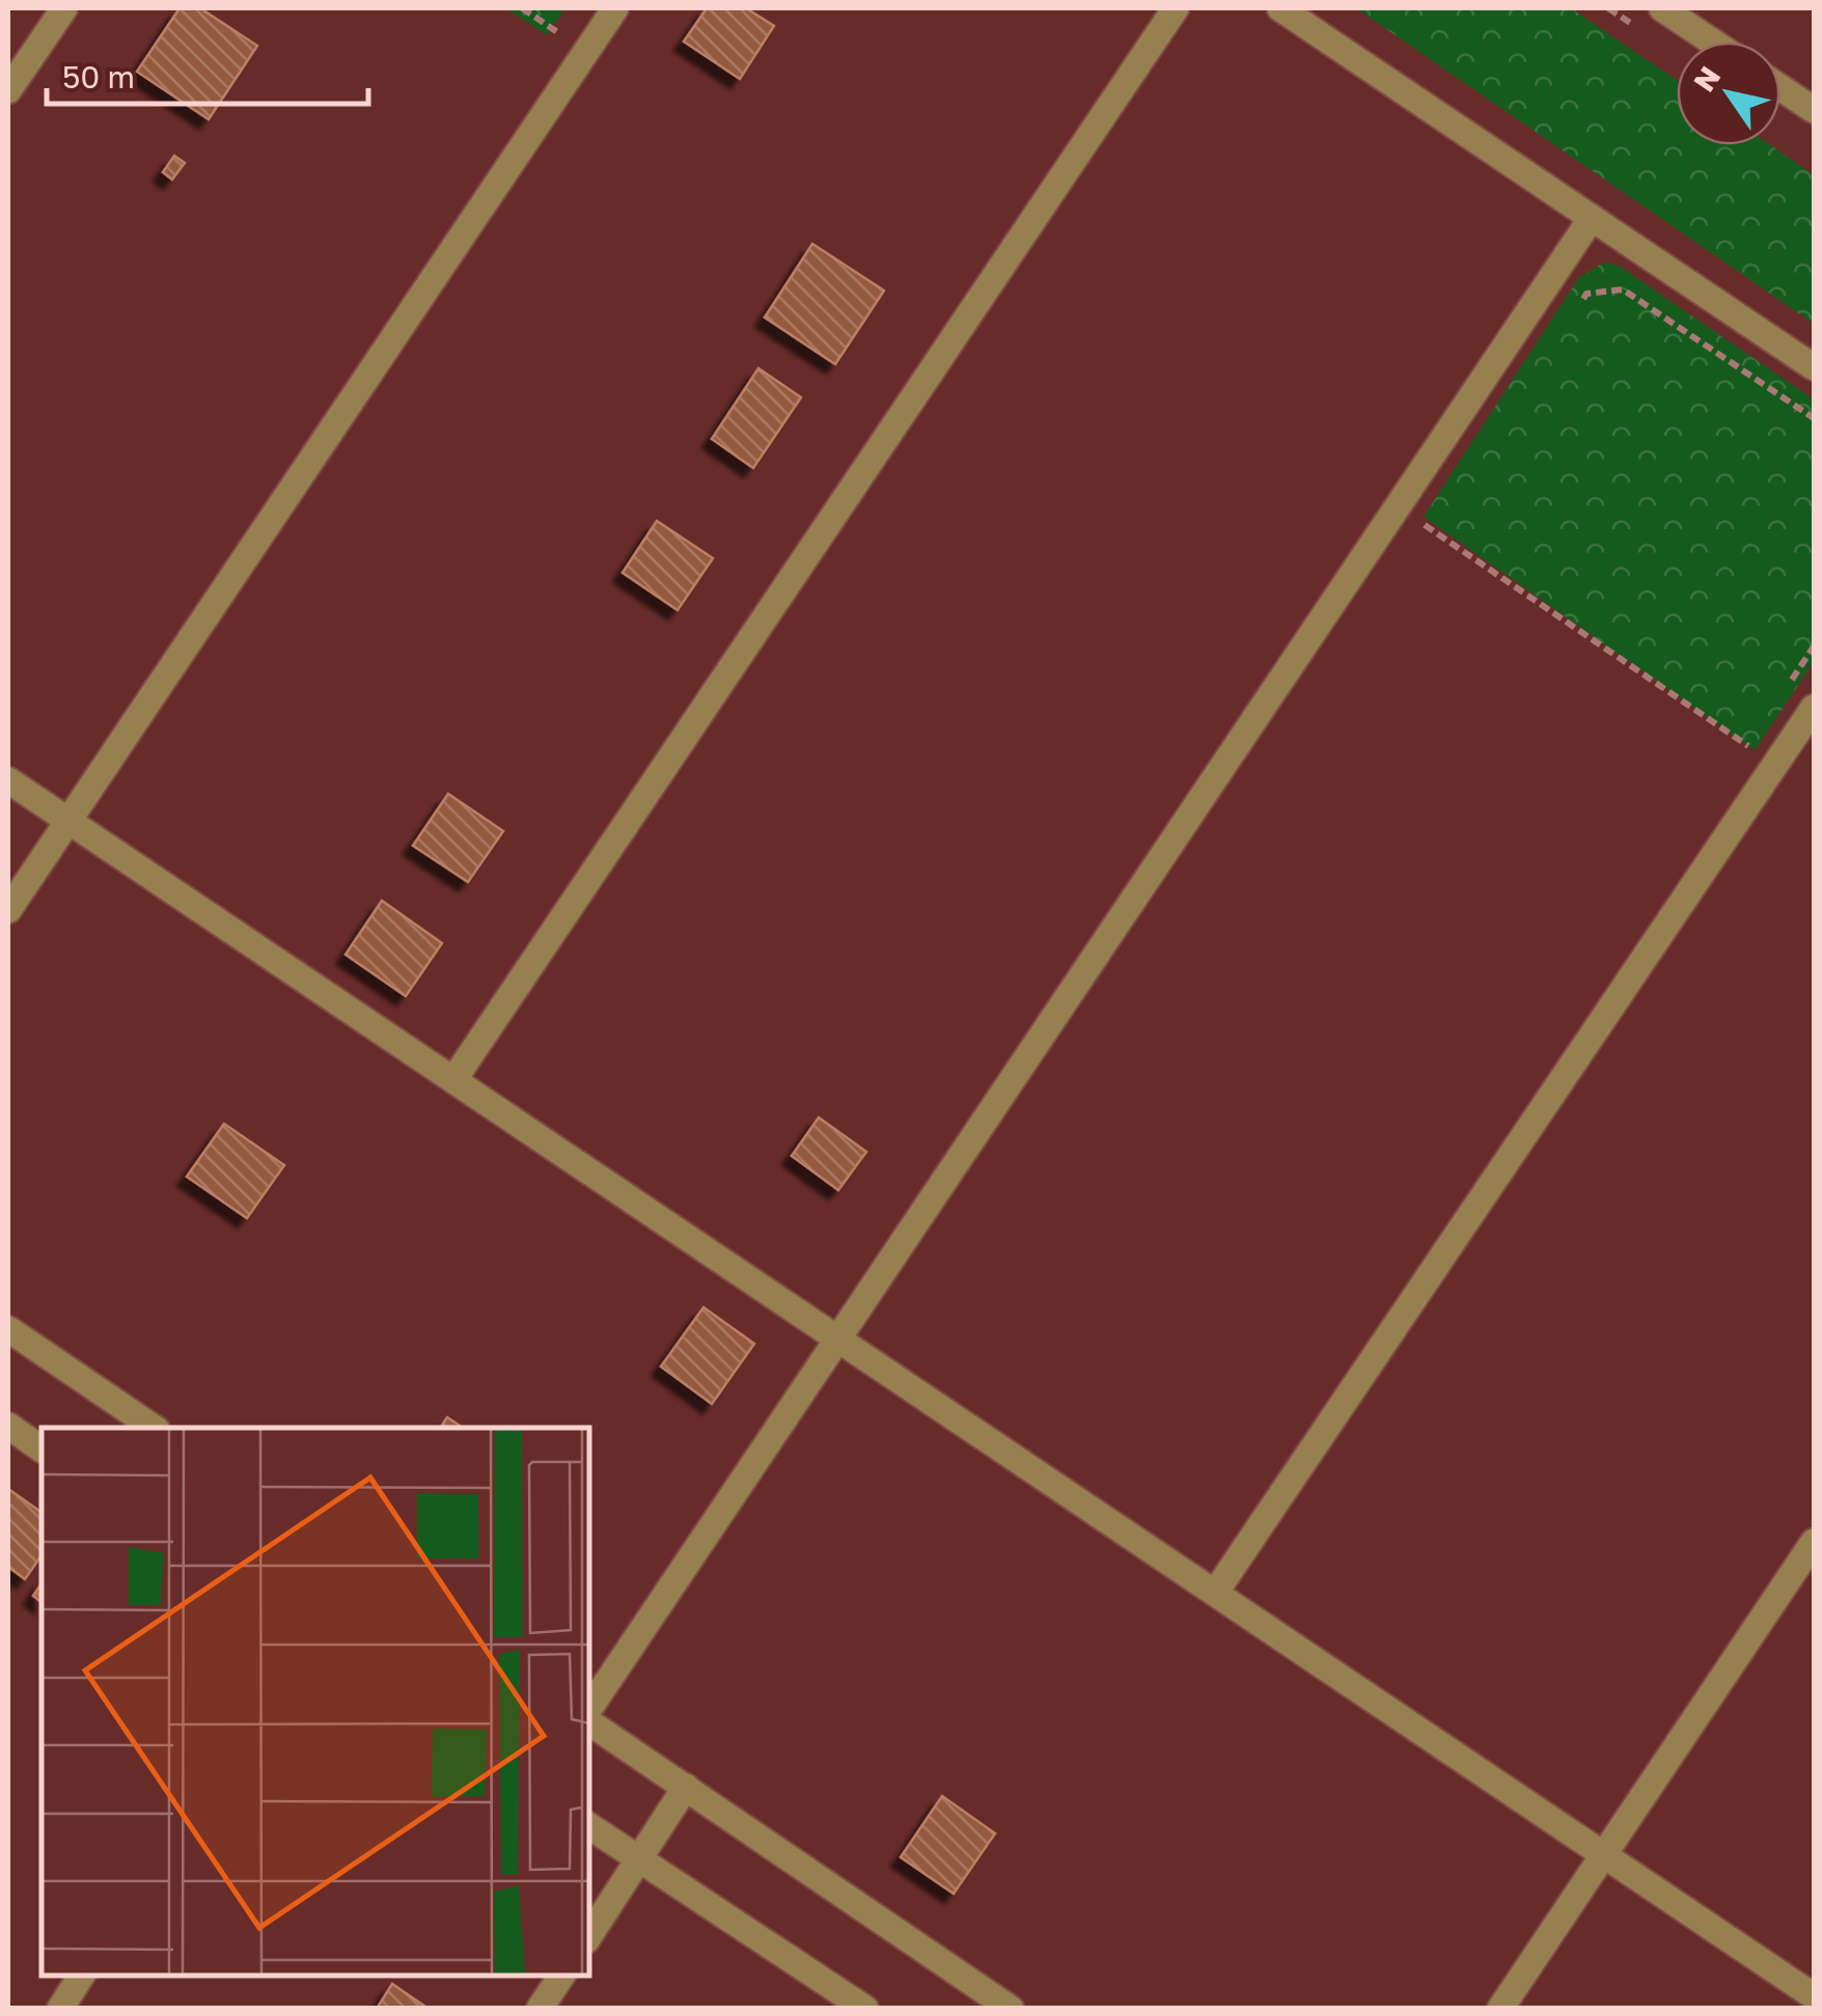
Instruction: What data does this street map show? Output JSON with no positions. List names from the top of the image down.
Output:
{
  "scale_bar": "50 m",
  "north": "top left"
}
